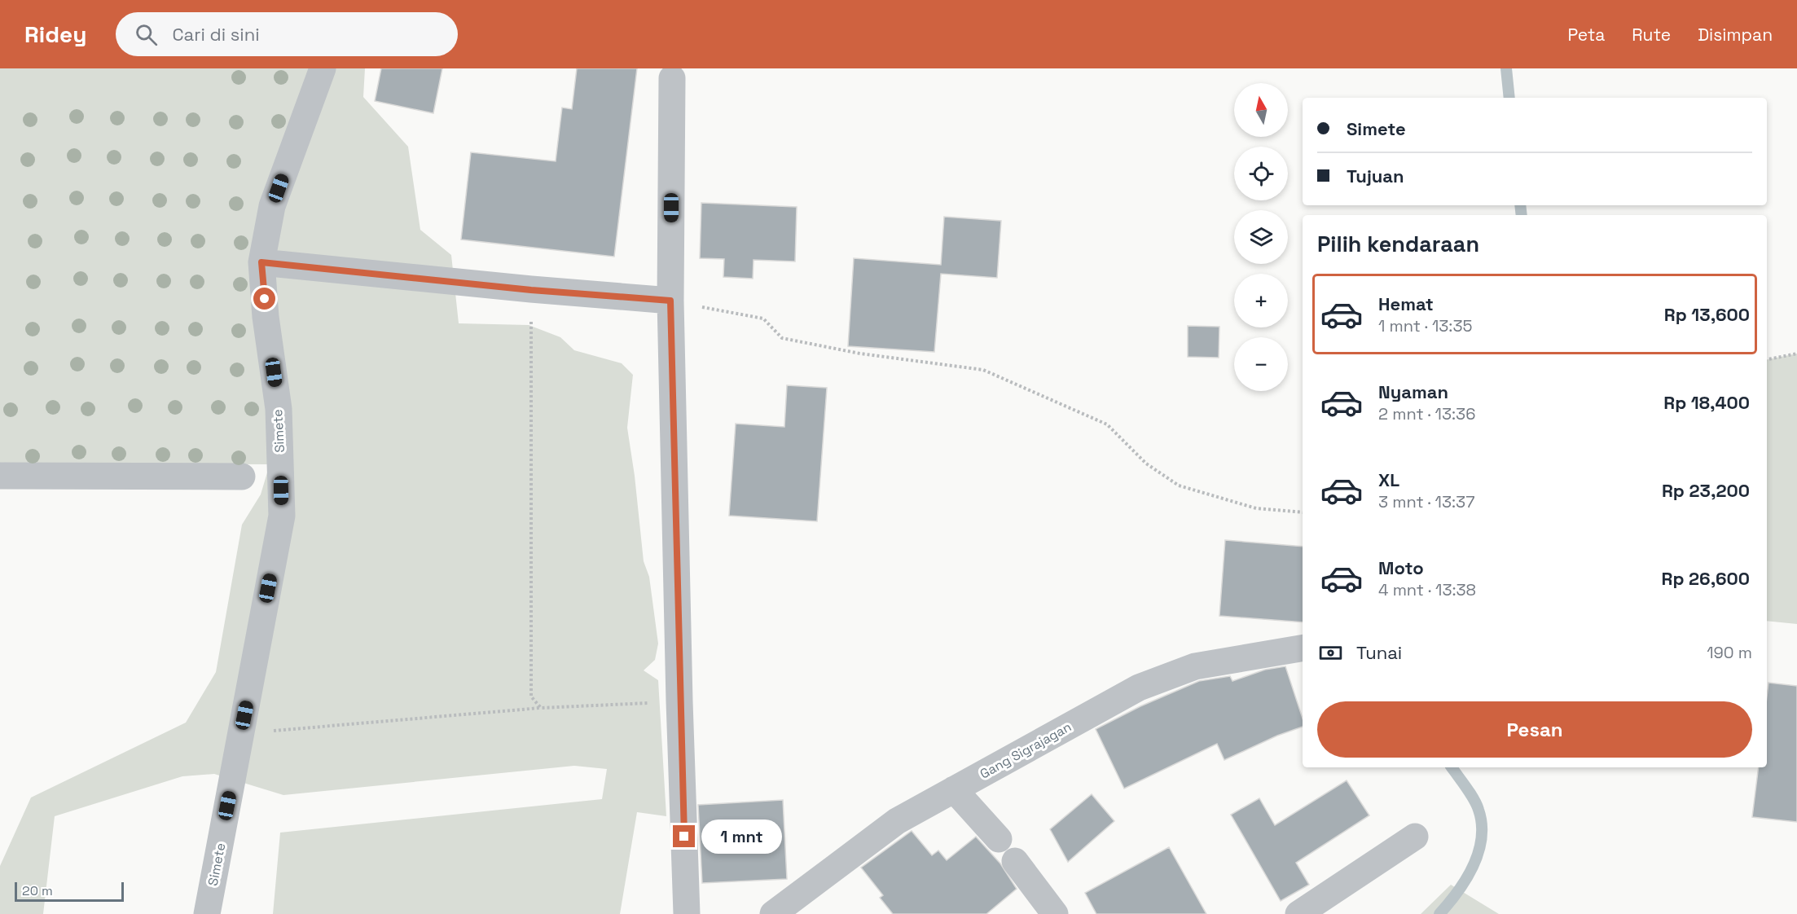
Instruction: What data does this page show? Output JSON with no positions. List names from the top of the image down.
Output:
{
  "streets": {
    "street": ["Simete", "Gang Sigrajagan"]
  },
  "scale_bar": "20 m",
  "north": "top",
  "page": {
    "header": "Ridey",
    "search": "Cari di sini",
    "nav": ["Peta", "Rute", "Disimpan"],
    "map_buttons": ["+", "−"],
    "banner": ["Simete", "Tujuan"],
    "heading": "Pilih kendaraan",
    "list": [
      {
        "name": "Hemat",
        "note": "1 mnt · 13:35",
        "value": "Rp 13,600"
      },
      {
        "name": "Nyaman",
        "note": "2 mnt · 13:36",
        "value": "Rp 18,400"
      },
      {
        "name": "XL",
        "note": "3 mnt · 13:37",
        "value": "Rp 23,200"
      },
      {
        "name": "Moto",
        "note": "4 mnt · 13:38",
        "value": "Rp 26,600"
      }
    ],
    "pay": ["Tunai", "190 m"],
    "buttons": "Pesan",
    "bubble": "1 mnt",
    "scale": "20 m"
  }
}
